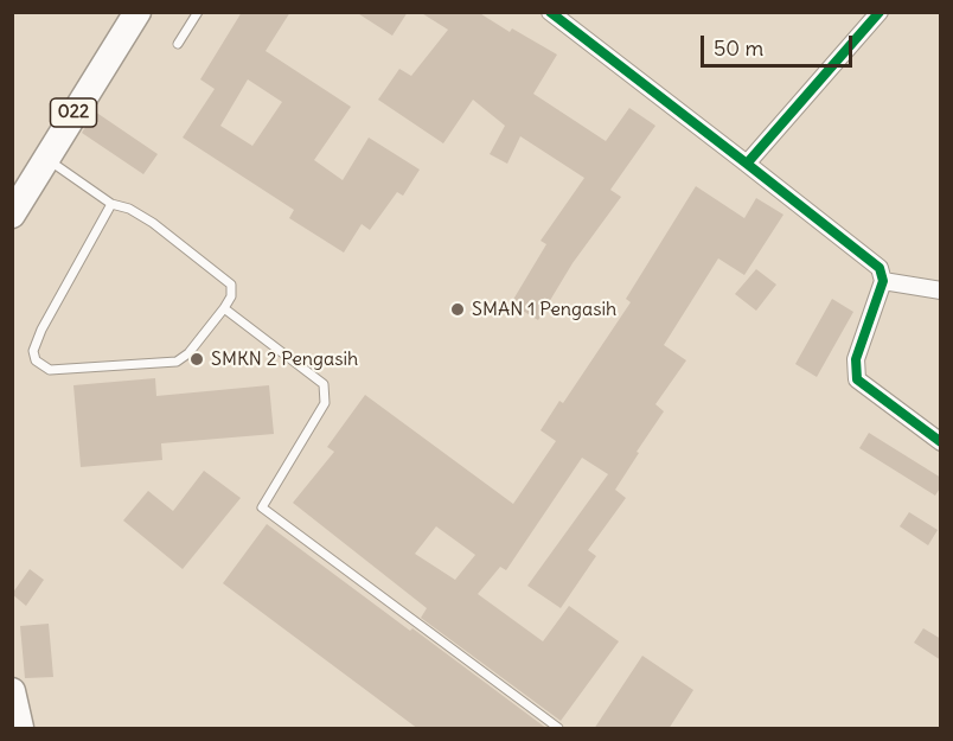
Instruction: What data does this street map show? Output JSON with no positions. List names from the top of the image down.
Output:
{
  "streets": {
    "main road": ["022"]
  },
  "places": ["SMAN 1 Pengasih", "SMKN 2 Pengasih"],
  "scale_bar": "50 m"
}
